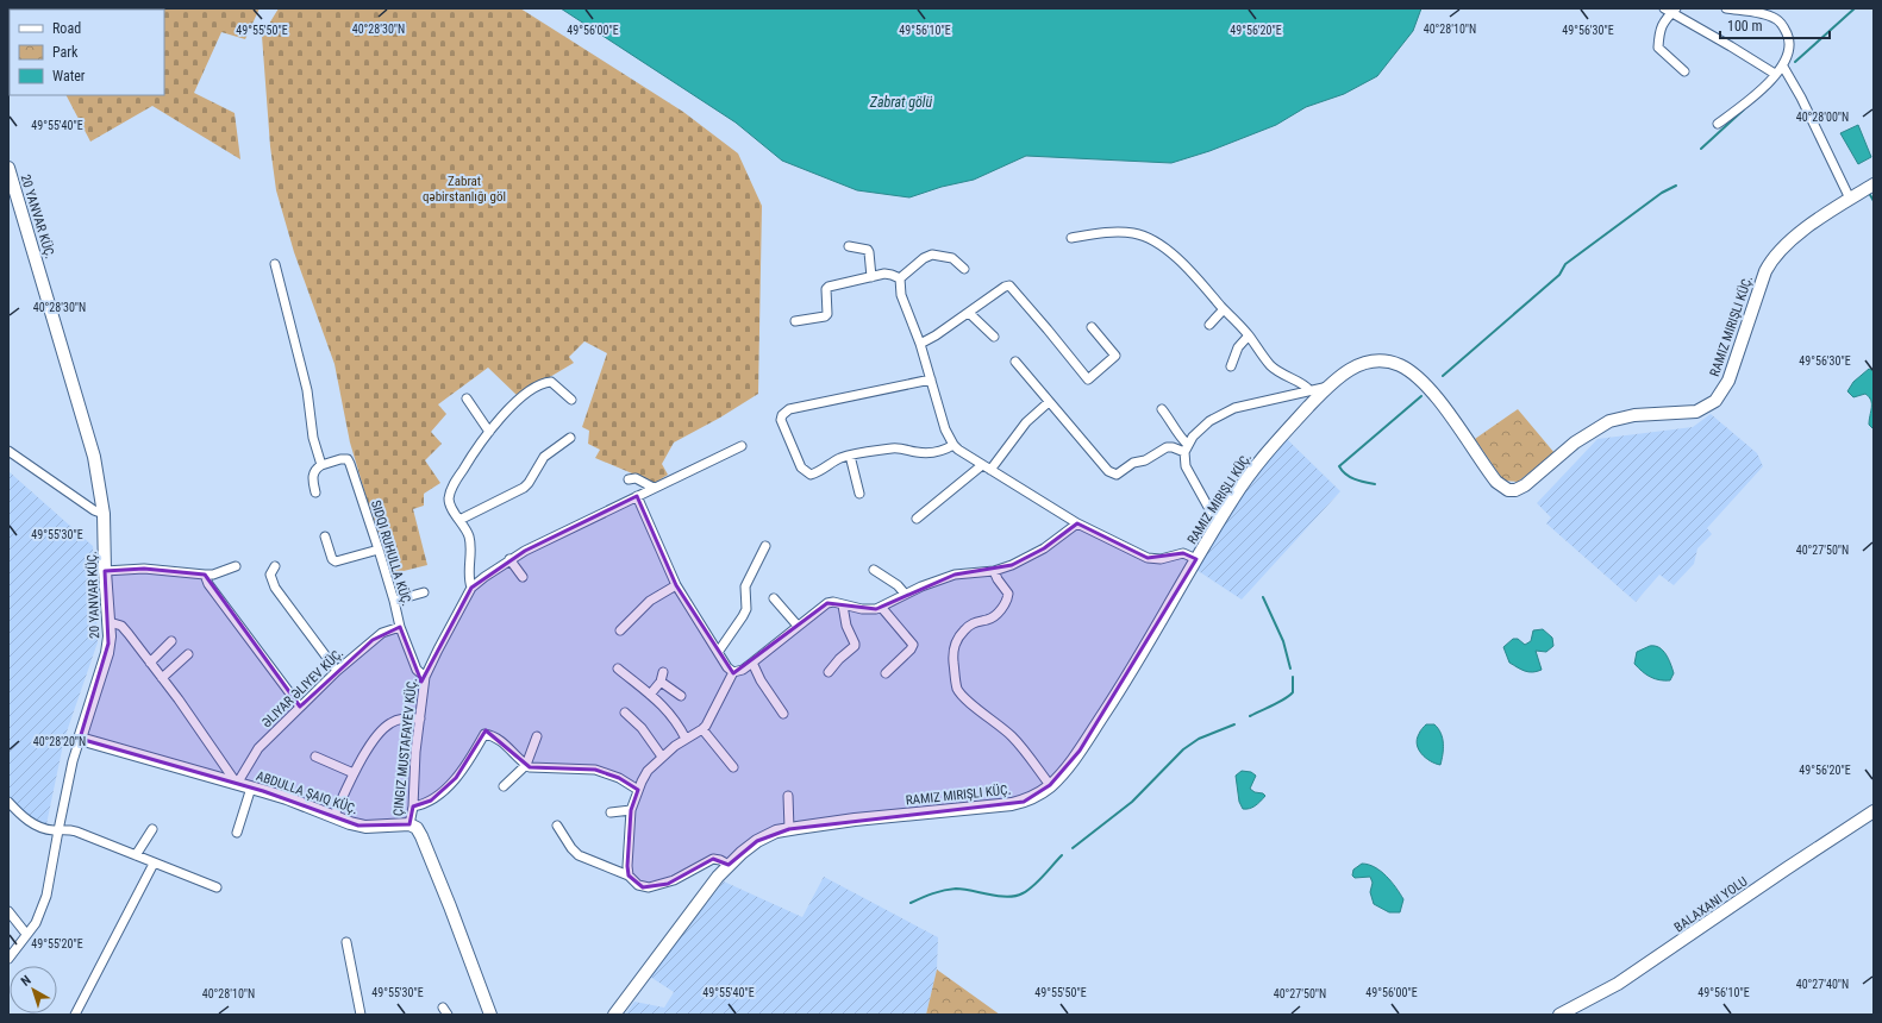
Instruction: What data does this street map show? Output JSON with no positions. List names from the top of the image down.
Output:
{
  "streets": {
    "street": [
      "20 YANVAR KÜÇ.",
      "RAMIZ MIRIŞLI KÜÇ.",
      "SIDQI RUHULLA KÜÇ.",
      "ƏLIYAR ƏLIYEV KÜÇ.",
      "ÇINGIZ MUSTAFAYEV KÜÇ.",
      "ABDULLA ŞAIQ KÜÇ."
    ]
  },
  "crossings": [
    ["20 YANVAR KÜÇ.", "ABDULLA ŞAIQ KÜÇ."],
    ["SIDQI RUHULLA KÜÇ.", "ƏLIYAR ƏLIYEV KÜÇ."],
    ["SIDQI RUHULLA KÜÇ.", "ÇINGIZ MUSTAFAYEV KÜÇ."],
    ["ƏLIYAR ƏLIYEV KÜÇ.", "ABDULLA ŞAIQ KÜÇ."],
    ["ÇINGIZ MUSTAFAYEV KÜÇ.", "ABDULLA ŞAIQ KÜÇ."]
  ],
  "water": ["Zabrat gölü"],
  "parks": ["Zabrat qəbirstanlığı göl"],
  "legend": ["Road", "Park", "Water"],
  "scale_bar": "100 m",
  "north": "top left",
  "coordinates": [
    "40°28'30\"N",
    "40°28'10\"N",
    "49°55'50\"E",
    "49°56'00\"E",
    "49°56'10\"E",
    "49°56'20\"E",
    "49°56'30\"E",
    "40°28'00\"N",
    "49°55'40\"E",
    "49°55'30\"E",
    "40°27'50\"N",
    "40°28'20\"N",
    "49°55'20\"E",
    "40°27'40\"N"
  ]
}
